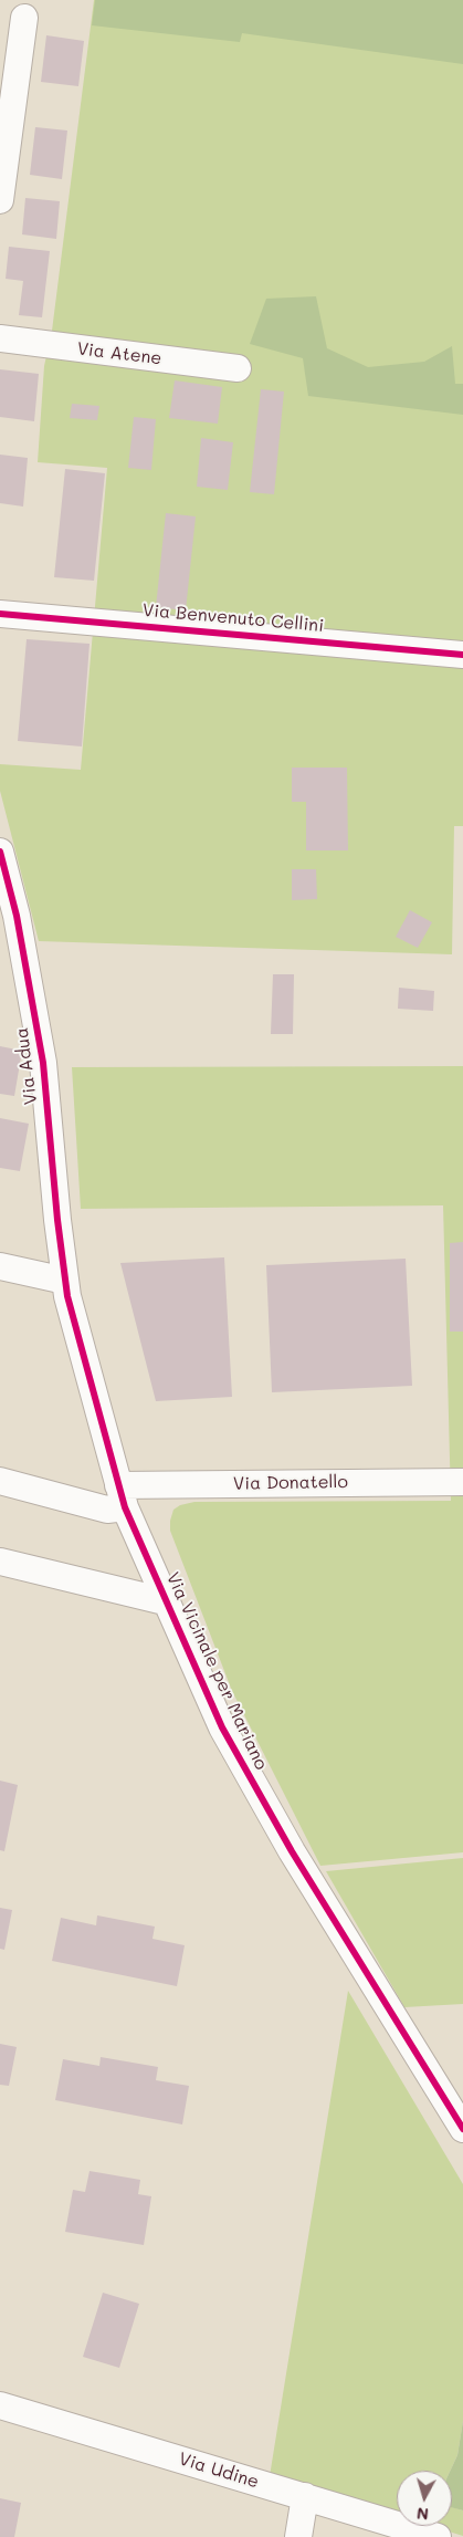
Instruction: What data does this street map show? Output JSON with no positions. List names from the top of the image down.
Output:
{
  "streets": {
    "street": [
      "Via Atene",
      "Via Benvenuto Cellini",
      "Via Adua",
      "Via Donatello",
      "Via Vicinale per Mariano",
      "Via Udine"
    ]
  },
  "crossings": [
    ["Via Adua", "Via Vicinale per Mariano"],
    ["Via Donatello", "Via Vicinale per Mariano"]
  ],
  "north": "bottom"
}
